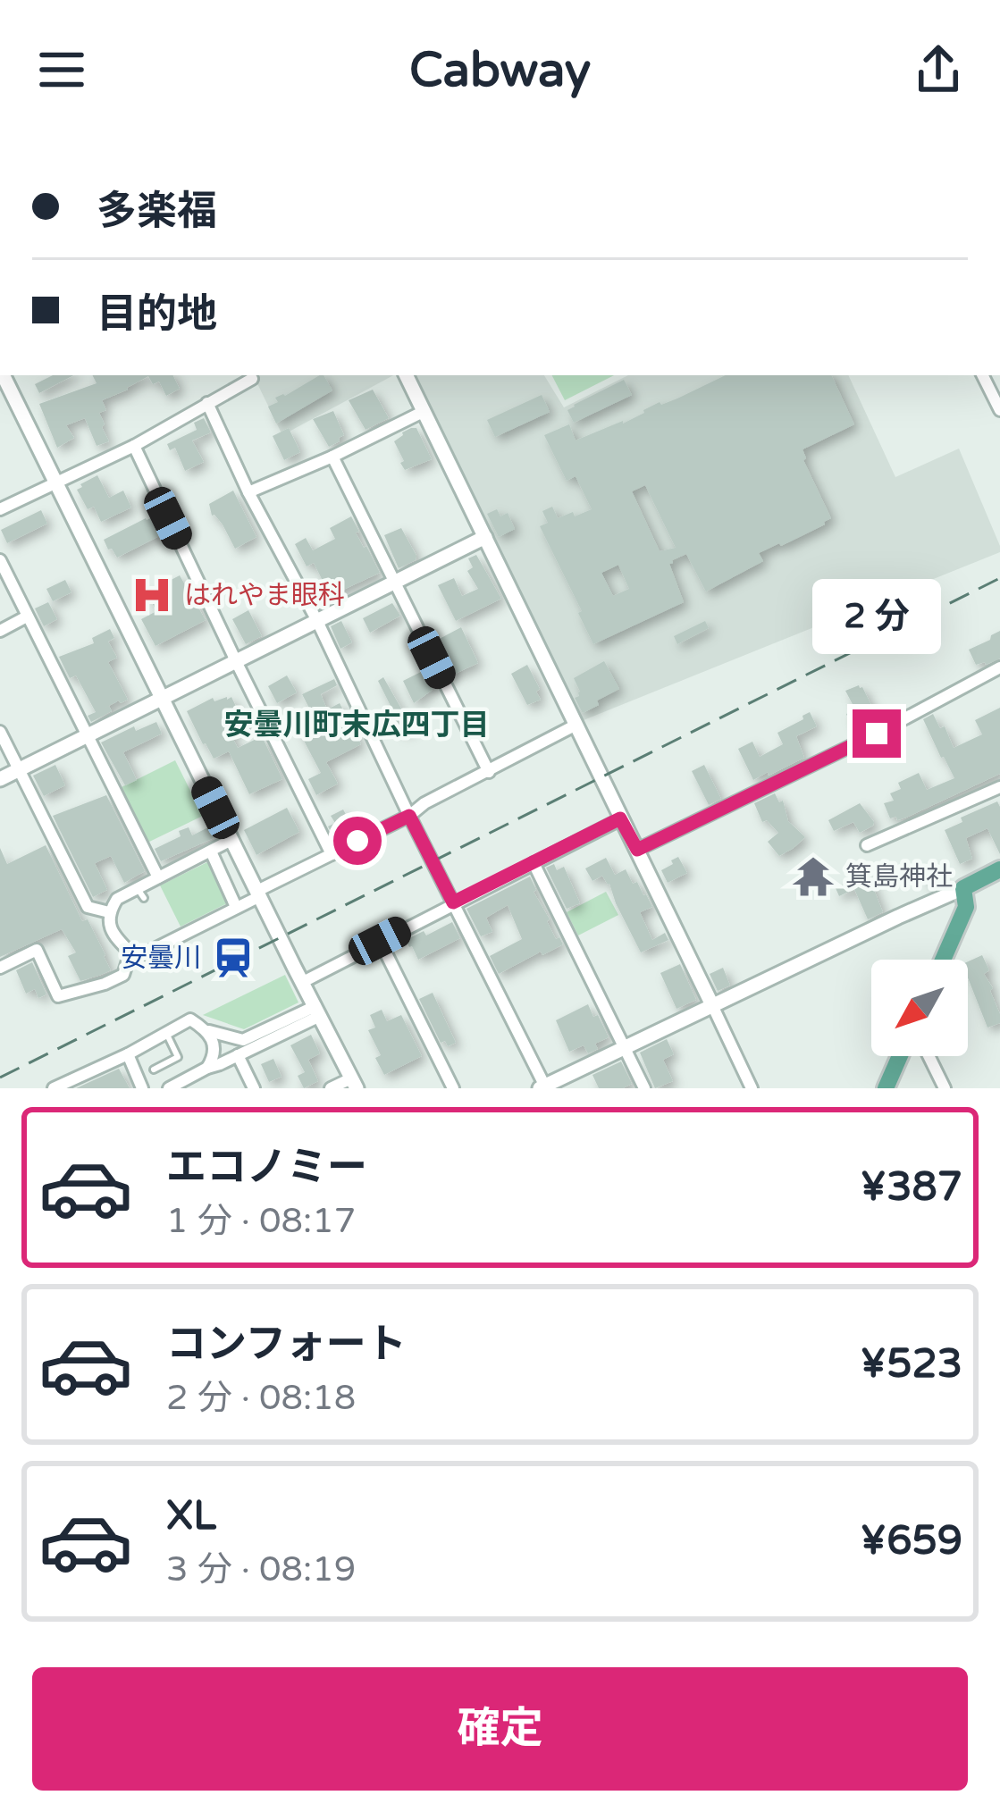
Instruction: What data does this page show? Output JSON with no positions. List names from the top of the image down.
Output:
{
  "districts": ["安曇川町末広四丁目"],
  "places": {
    "hospital": ["はれやま眼科"],
    "temple": ["箕島神社"],
    "station": ["安曇川"]
  },
  "north": "bottom left",
  "page": {
    "header": "Cabway",
    "banner": ["多楽福", "目的地"],
    "bubble": "2 分",
    "list": [
      {
        "name": "エコノミー",
        "note": "1 分 · 08:17",
        "value": "¥387"
      },
      {
        "name": "コンフォート",
        "note": "2 分 · 08:18",
        "value": "¥523"
      },
      {
        "name": "XL",
        "note": "3 分 · 08:19",
        "value": "¥659"
      }
    ],
    "buttons": "確定"
  }
}
